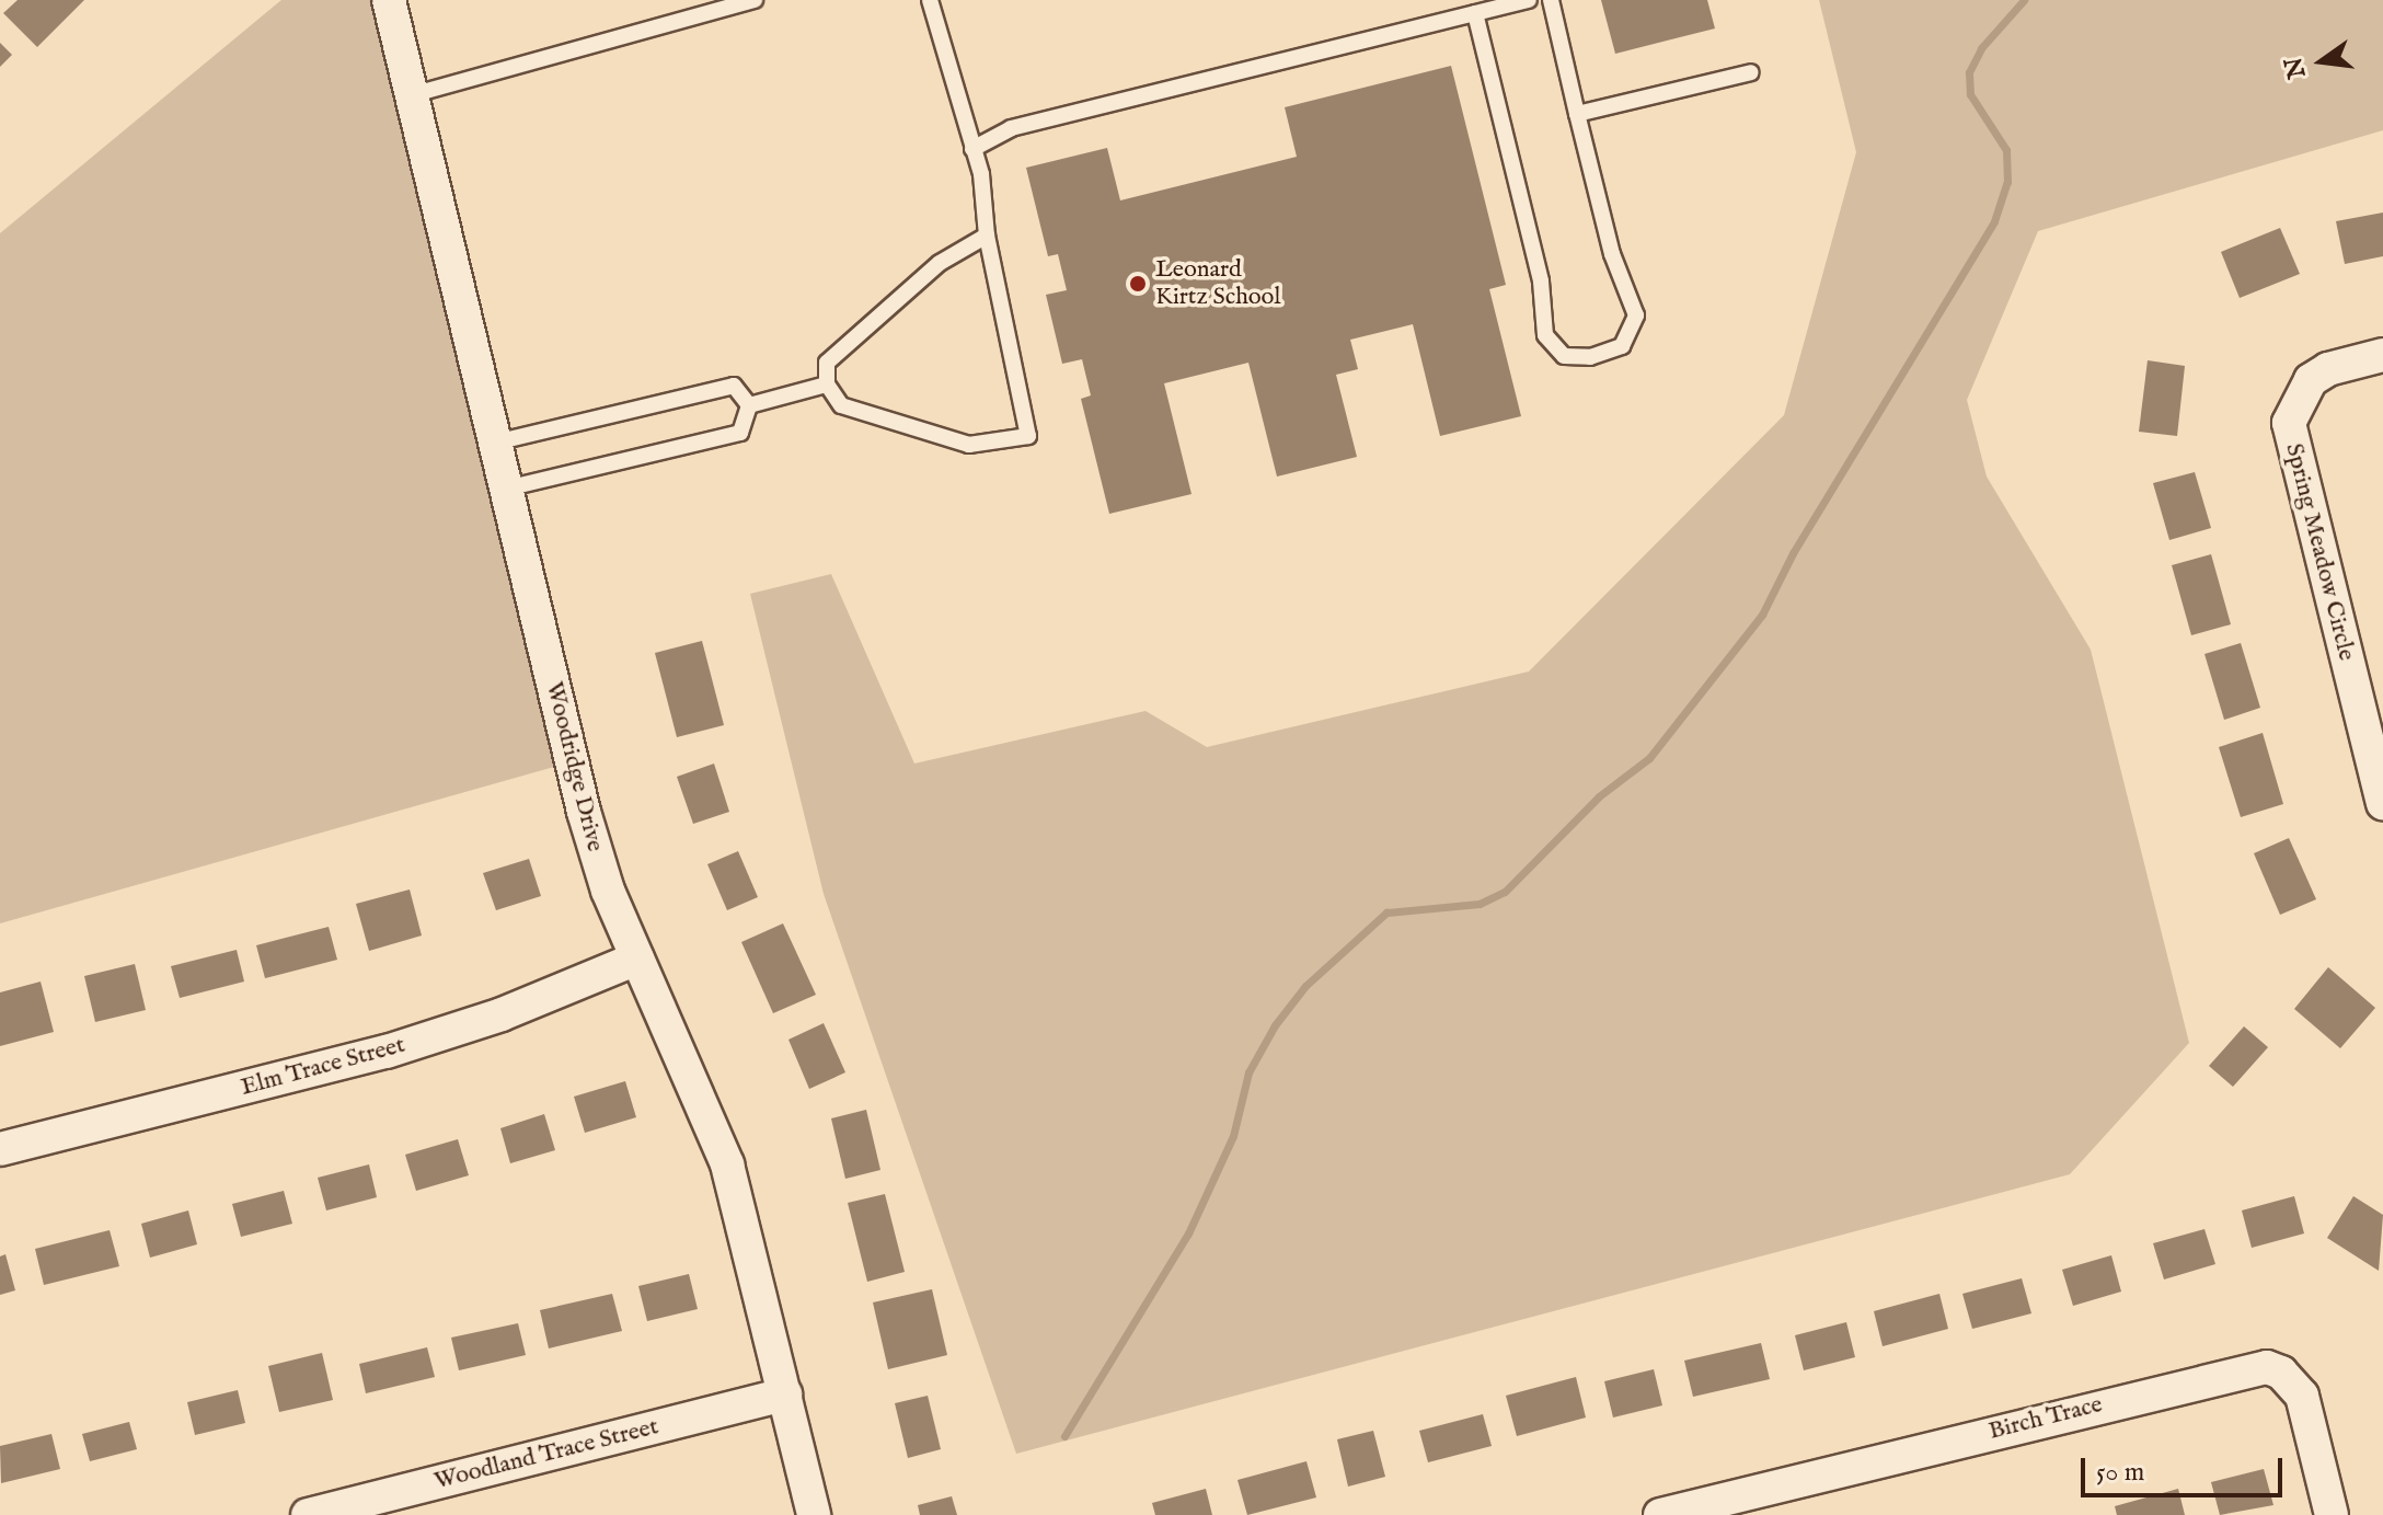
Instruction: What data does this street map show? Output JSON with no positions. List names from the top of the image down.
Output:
{
  "streets": {
    "street": [
      "Spring Meadow Circle",
      "Woodridge Drive",
      "Elm Trace Street",
      "Birch Trace",
      "Woodland Trace Street"
    ]
  },
  "crossings": [
    ["Woodridge Drive", "Elm Trace Street"],
    ["Woodridge Drive", "Woodland Trace Street"]
  ],
  "places": ["Leonard Kirtz School"],
  "scale_bar": "50 m",
  "north": "left"
}
